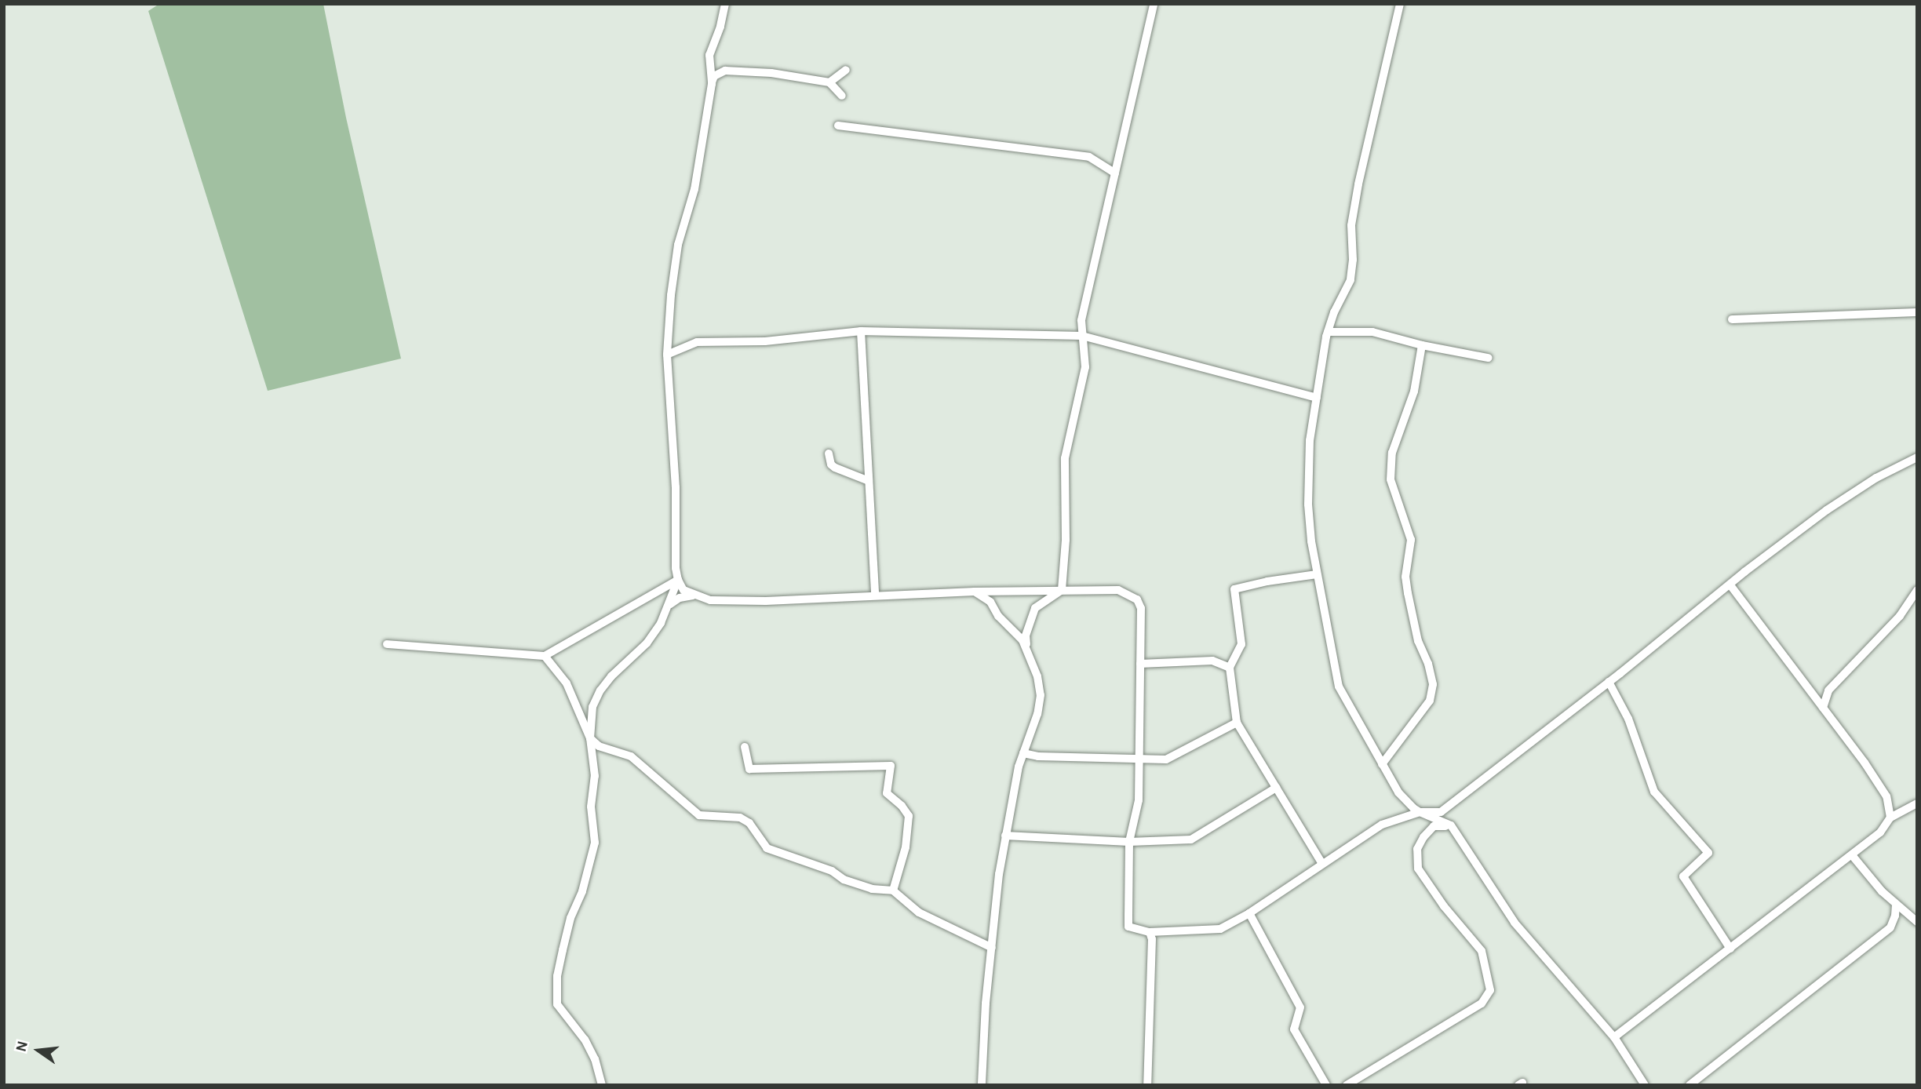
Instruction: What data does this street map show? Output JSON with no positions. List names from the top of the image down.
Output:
{
  "north": "left"
}
